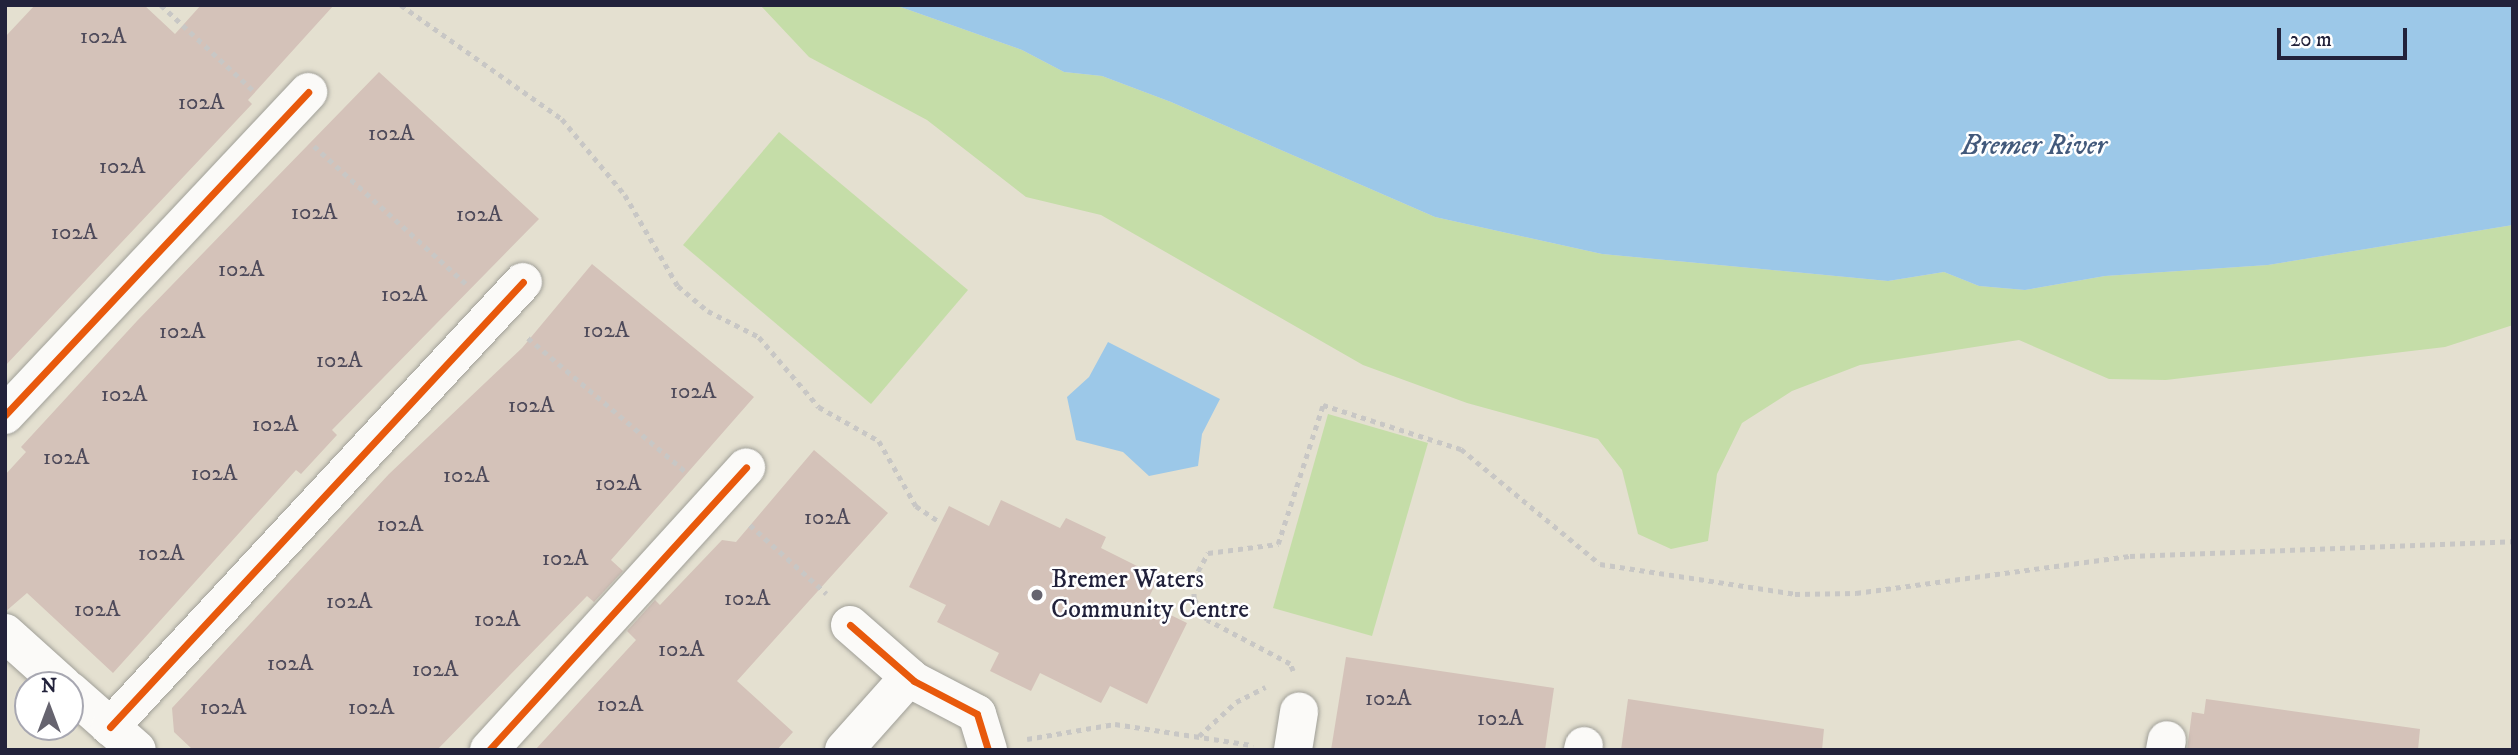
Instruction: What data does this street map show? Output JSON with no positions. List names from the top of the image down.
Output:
{
  "water": ["Bremer River"],
  "places": ["Bremer Waters Community Centre"],
  "house_numbers": [
    "102A",
    "102A",
    "102A",
    "102A",
    "102A",
    "102A",
    "102A",
    "102A",
    "102A",
    "102A",
    "102A",
    "102A",
    "102A",
    "102A",
    "102A",
    "102A",
    "102A",
    "102A",
    "102A",
    "102A",
    "102A",
    "102A",
    "102A",
    "102A",
    "102A",
    "102A",
    "102A",
    "102A",
    "102A",
    "102A",
    "102A",
    "102A",
    "102A",
    "102A",
    "102A",
    "102A"
  ],
  "scale_bar": "20 m",
  "north": "top"
}
